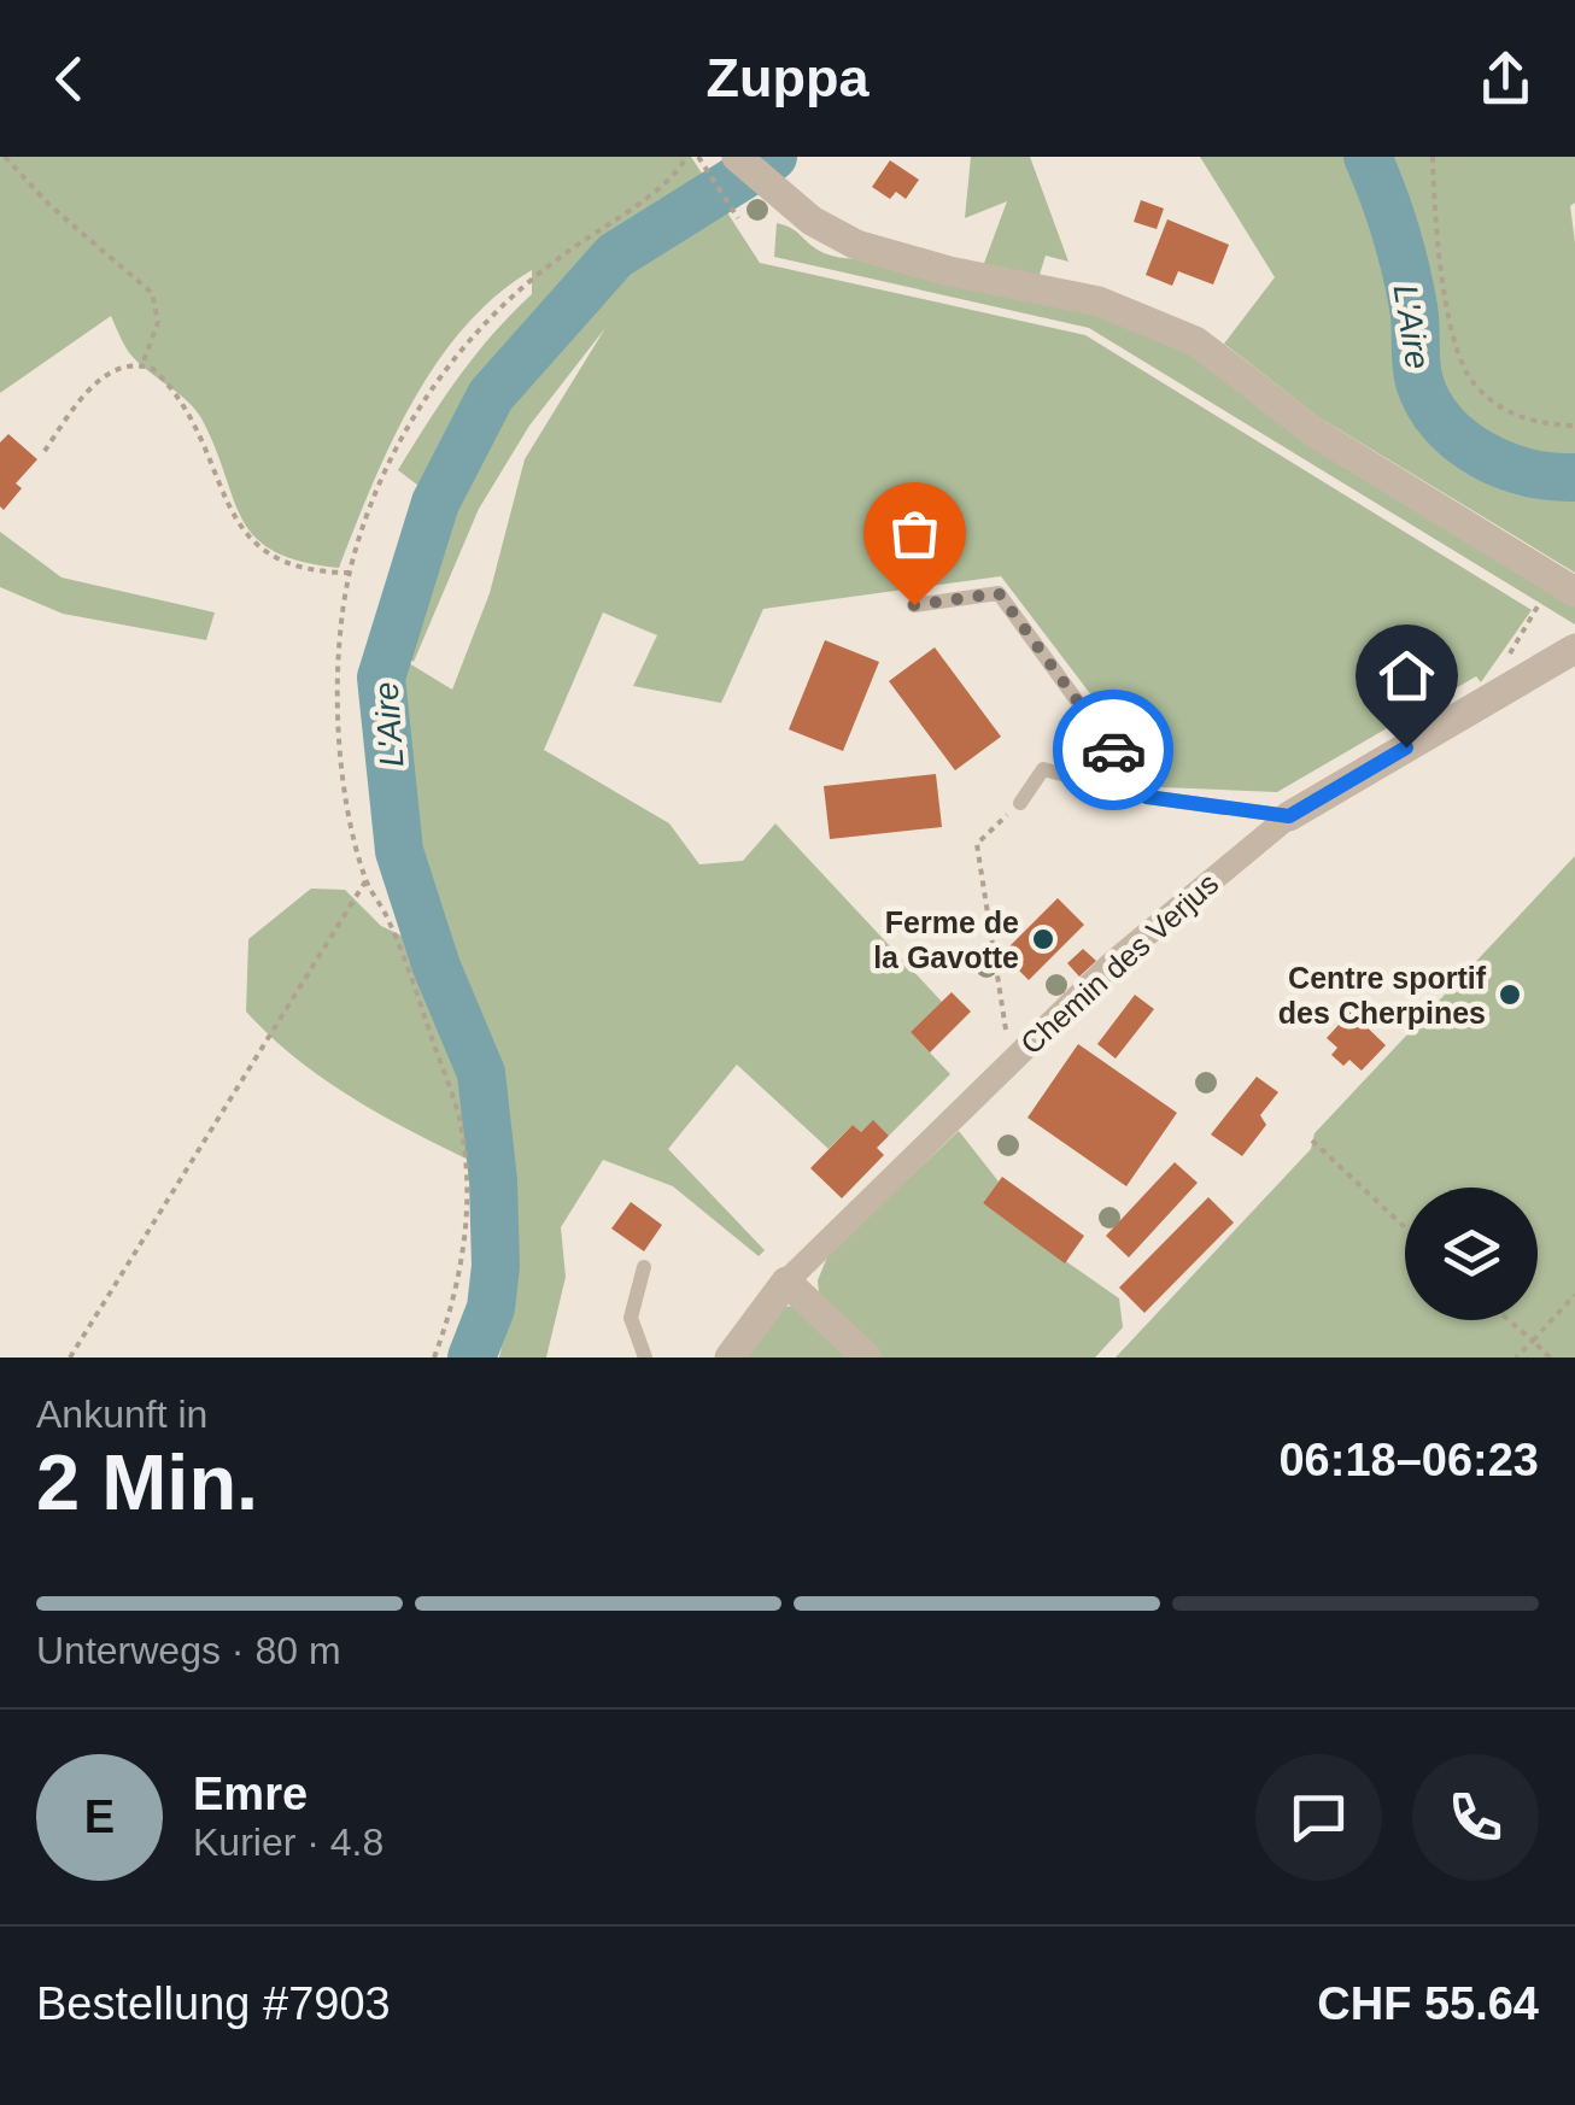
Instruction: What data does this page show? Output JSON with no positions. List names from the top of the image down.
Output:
{
  "streets": {
    "street": ["Chemin des Verjus"]
  },
  "water": ["L'Aire"],
  "places": ["Ferme de la Gavotte", "Centre sportif des Cherpines"],
  "page": {
    "header": "Zuppa",
    "heading": ["2 Min.", "Ankunft in", "06:18–06:23"],
    "panel": [
      "Emre",
      "Kurier · 4.8",
      "Bestellung #7903",
      "CHF 55.64"
    ],
    "bar": "Unterwegs · 80 m",
    "round": "E"
  }
}
